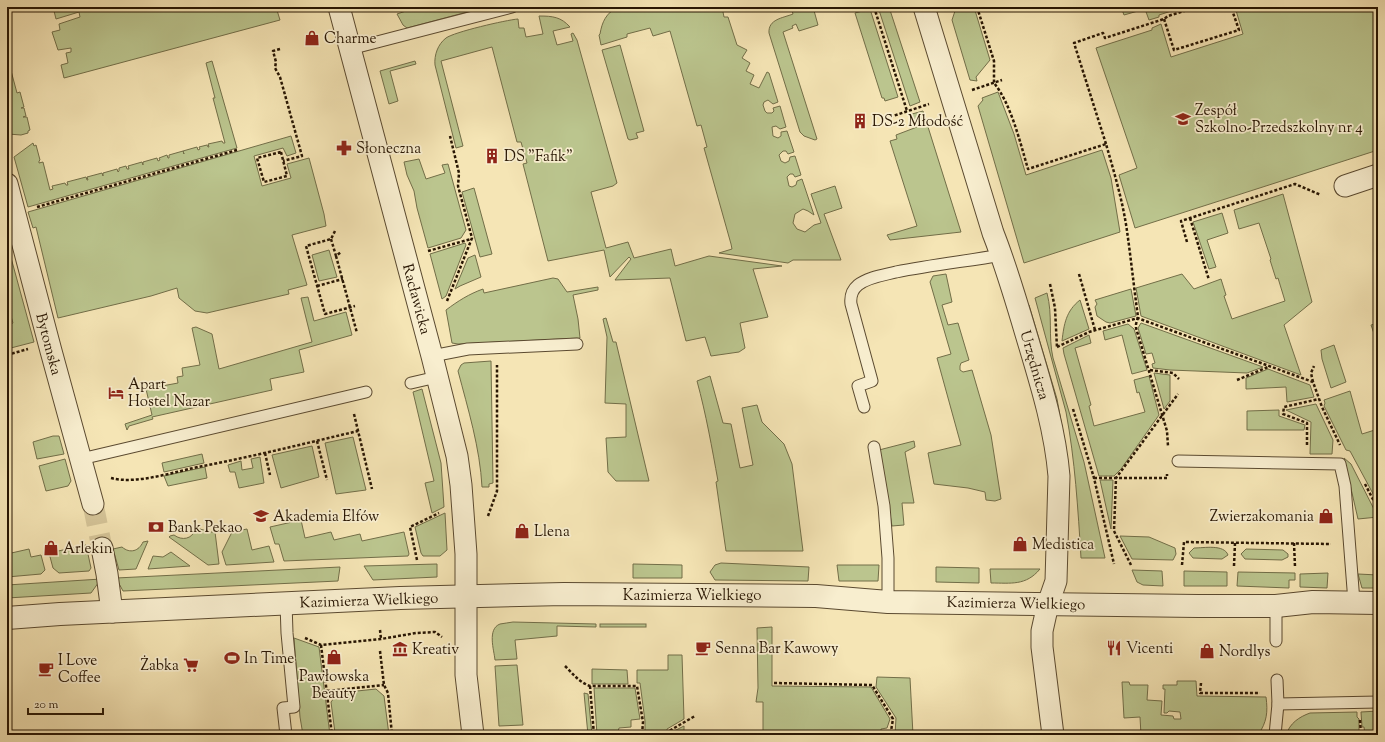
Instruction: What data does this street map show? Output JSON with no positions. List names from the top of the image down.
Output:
{
  "streets": {
    "street": [
      "Racławicka",
      "Bytomska",
      "Urzędnicza",
      "Kazimierza Wielkiego"
    ]
  },
  "crossings": [
    ["Racławicka", "Kazimierza Wielkiego"],
    ["Urzędnicza", "Kazimierza Wielkiego"]
  ],
  "places": {
    "shop": [
      "Charme",
      "Zwierzakomania",
      "Llena",
      "Medistica",
      "Arlekin",
      "Nordlys",
      "Pawłowska Beauty"
    ],
    "school or university": ["Zespół Szkolno-Przedszkolny nr 4", "Akademia Elfów"],
    "building": ["DS-2 Młodość", "DS \"Fafik\""],
    "pharmacy": ["Słoneczna"],
    "hotel": ["Apart Hostel Nazar"],
    "bank": ["Bank Pekao"],
    "cafe": ["Senna Bar Kawowy", "I Love Coffee"],
    "restaurant": ["Vicenti"],
    "museum": ["Kreativ"],
    "sports": ["In Time"],
    "supermarket": ["Żabka"]
  },
  "scale_bar": "20 m"
}
